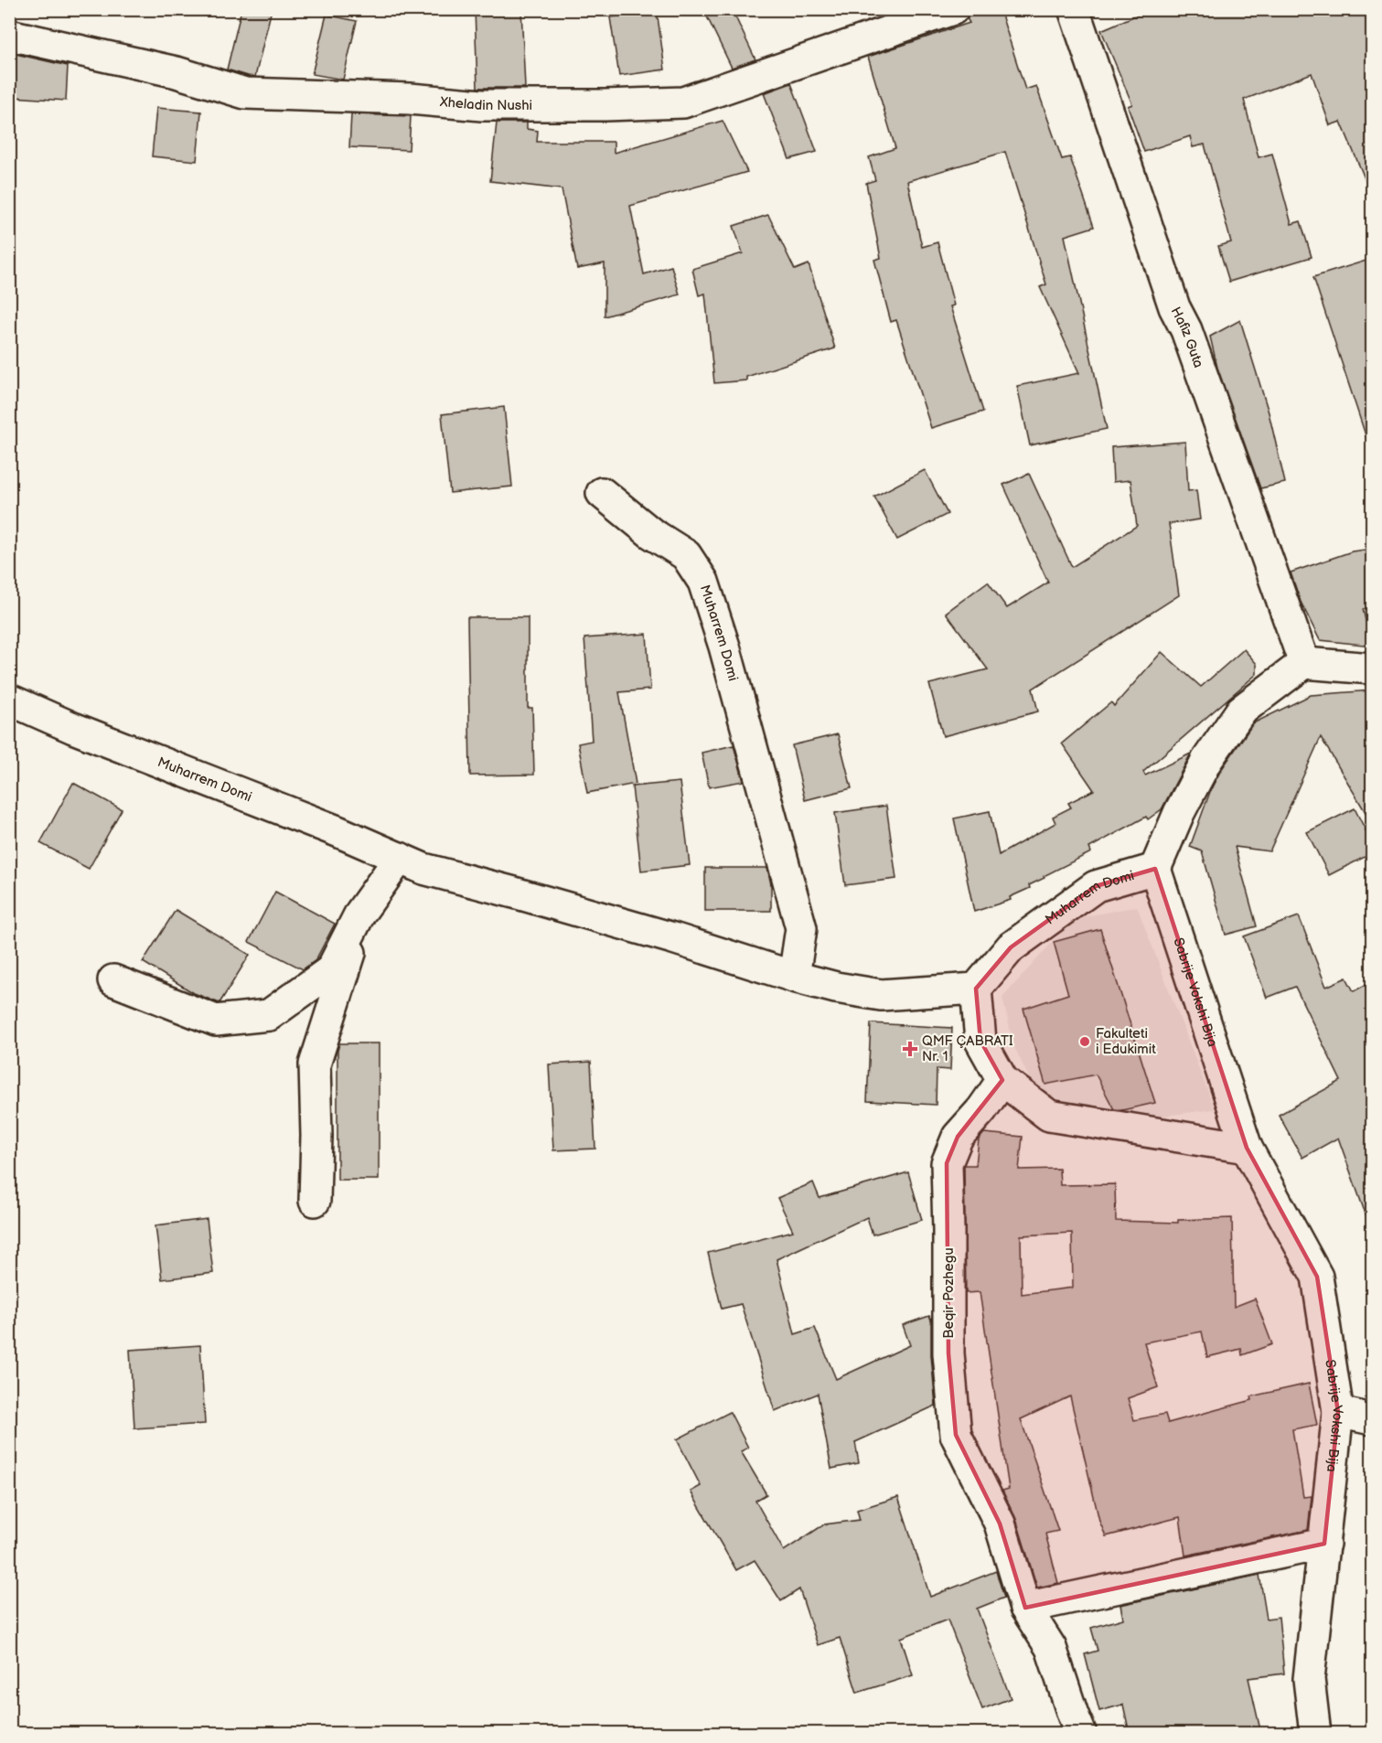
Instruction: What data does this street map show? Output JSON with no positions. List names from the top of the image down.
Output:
{
  "streets": {
    "street": [
      "Xheladin Nushi",
      "Hafiz Guta",
      "Muharrem Domi",
      "Sabrije Vokshi Bija",
      "Beqir Pozhegu"
    ]
  },
  "crossings": [
    ["Muharrem Domi", "Sabrije Vokshi Bija"]
  ],
  "places": {
    "other": ["Fakulteti i Edukimit"],
    "health": ["QMF ÇABRATI Nr. 1"]
  }
}
